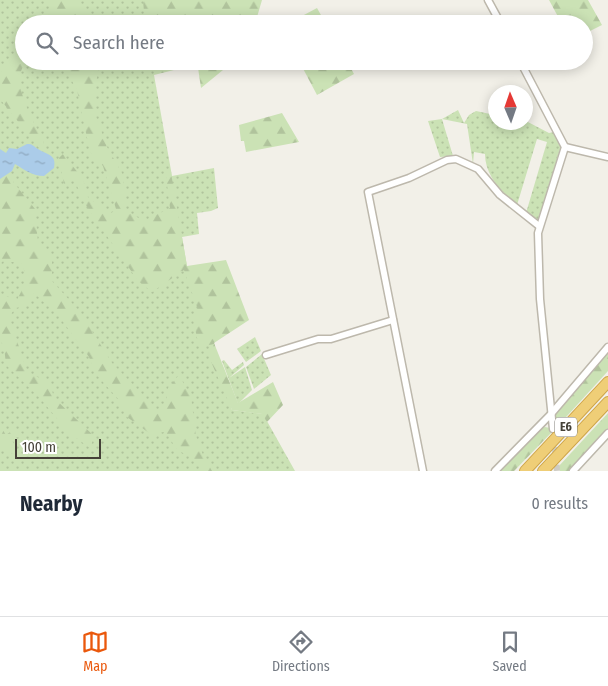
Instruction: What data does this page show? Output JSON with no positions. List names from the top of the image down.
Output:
{
  "streets": {
    "highway": ["E6"]
  },
  "scale_bar": "100 m",
  "north": "top",
  "page": {
    "search": "Search here",
    "scale": "100 m",
    "heading": ["Nearby", "0 results"],
    "nav": ["Map", "Directions", "Saved"]
  }
}
